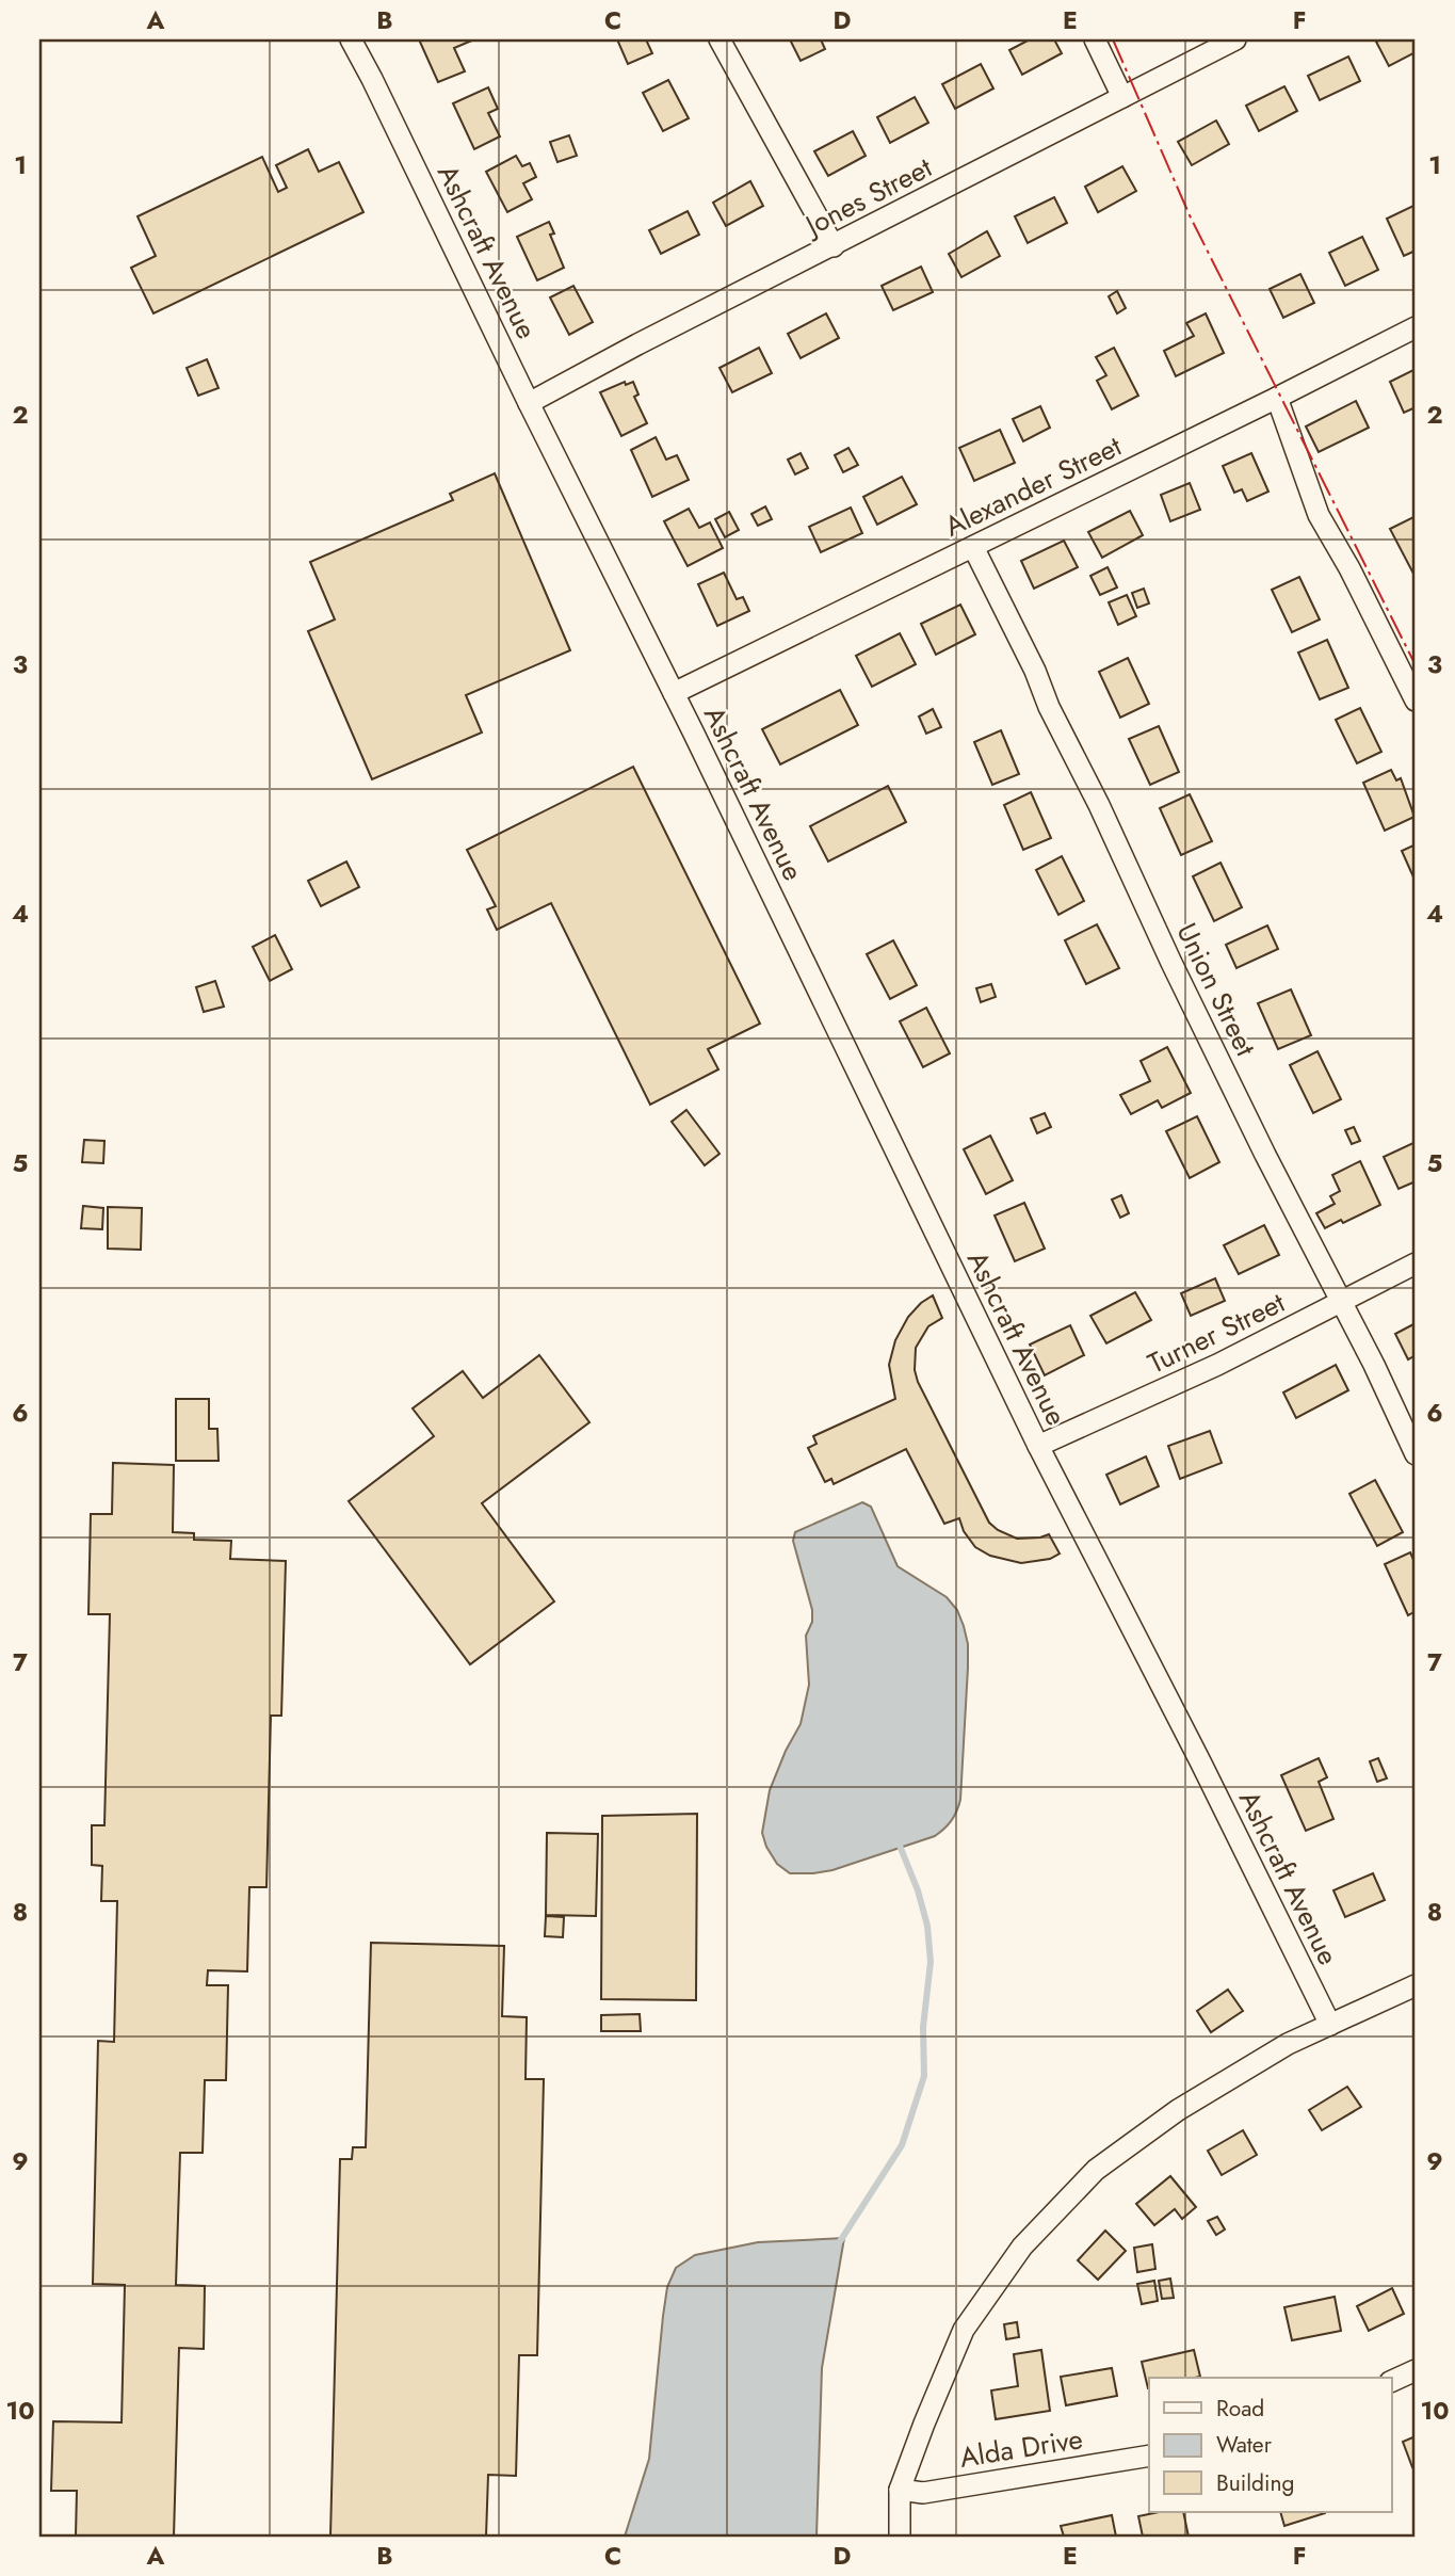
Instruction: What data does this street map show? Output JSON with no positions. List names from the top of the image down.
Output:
{
  "streets": {
    "street": [
      "Jones Street",
      "Ashcraft Avenue",
      "Alexander Street",
      "Union Street",
      "Turner Street",
      "Alda Drive"
    ]
  },
  "crossings": [
    ["Jones Street", "Ashcraft Avenue"],
    ["Ashcraft Avenue", "Alexander Street"],
    ["Ashcraft Avenue", "Turner Street"],
    ["Alexander Street", "Union Street"],
    ["Union Street", "Turner Street"]
  ],
  "legend": ["Road", "Water", "Building"],
  "grid": {
    "columns": [
      "A",
      "B",
      "C",
      "D",
      "E",
      "F"
    ],
    "rows": [
      "1",
      "2",
      "3",
      "4",
      "5",
      "6",
      "7",
      "8",
      "9",
      "10"
    ]
  }
}
